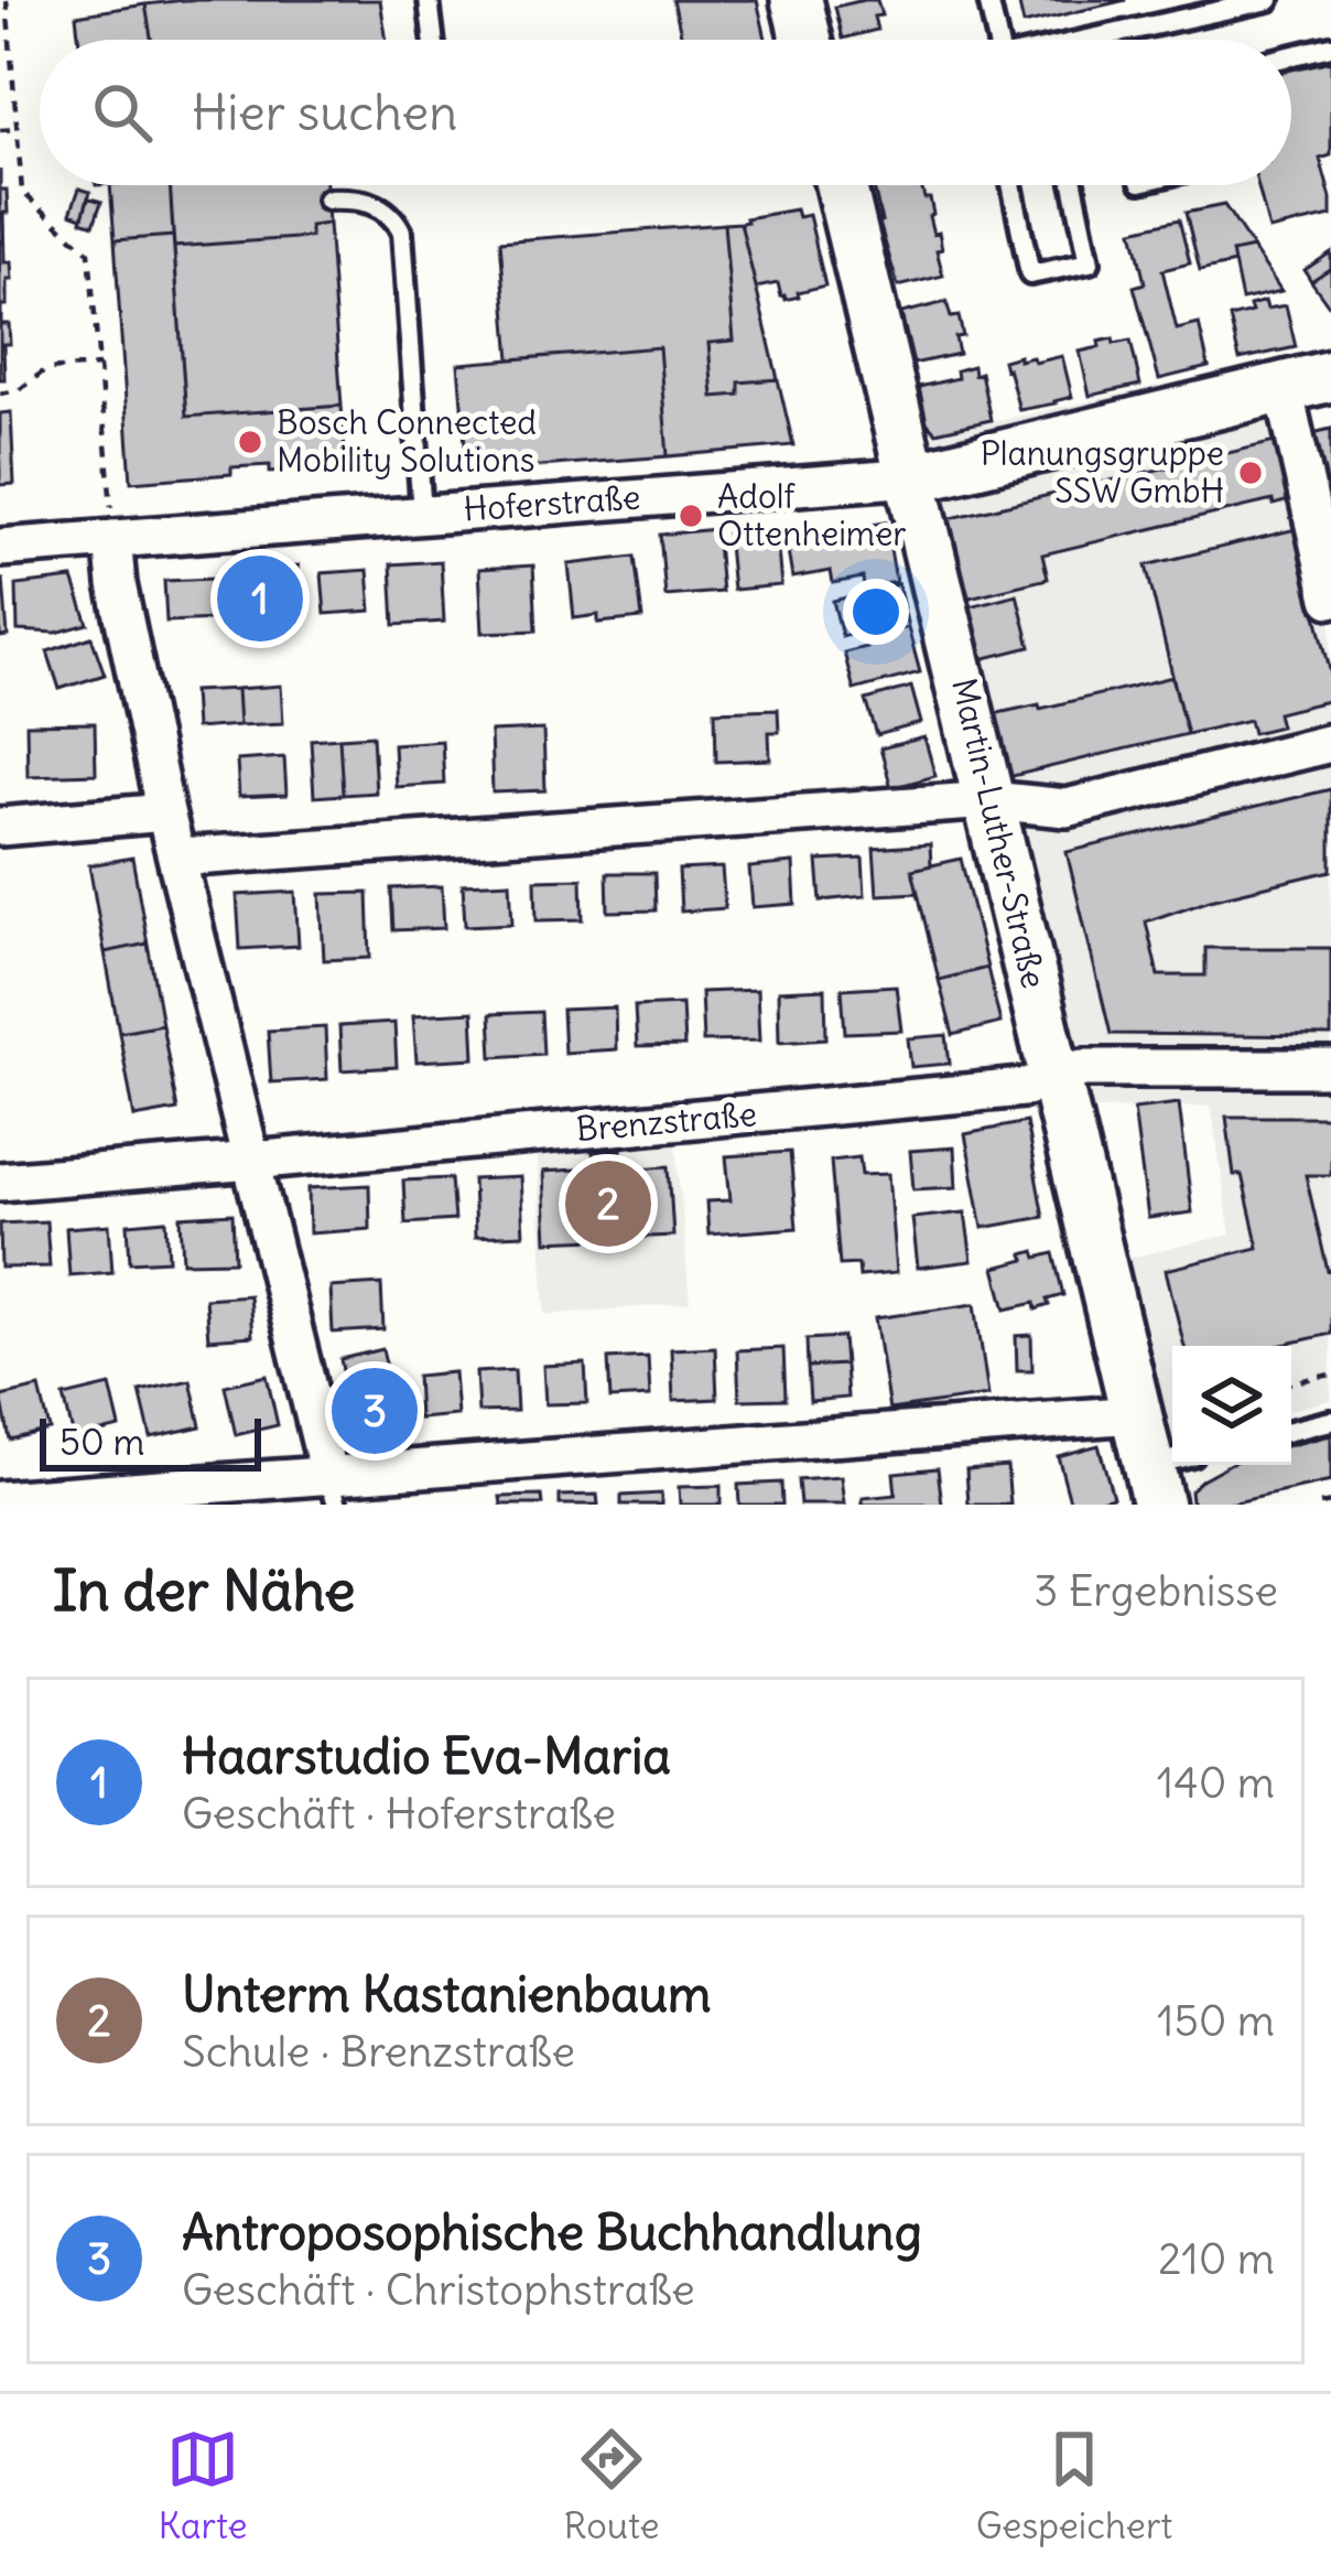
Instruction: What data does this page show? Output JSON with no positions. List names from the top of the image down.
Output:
{
  "streets": {
    "street": ["Hoferstraße", "Martin-Luther-Straße", "Brenzstraße"]
  },
  "crossings": [
    ["Hoferstraße", "Martin-Luther-Straße"],
    ["Martin-Luther-Straße", "Brenzstraße"]
  ],
  "places": ["Bosch Connected Mobility Solutions", "Planungsgruppe SSW GmbH", "Adolf Ottenheimer"],
  "scale_bar": "50 m",
  "page": {
    "search": "Hier suchen",
    "pins": ["1", "2", "3"],
    "scale": "50 m",
    "heading": ["In der Nähe", "3 Ergebnisse"],
    "list": [
      {
        "mark": "1",
        "name": "Haarstudio Eva-Maria",
        "note": "Geschäft · Hoferstraße",
        "value": "140 m"
      },
      {
        "mark": "2",
        "name": "Unterm Kastanienbaum",
        "note": "Schule · Brenzstraße",
        "value": "150 m"
      },
      {
        "mark": "3",
        "name": "Antroposophische Buchhandlung",
        "note": "Geschäft · Christophstraße",
        "value": "210 m"
      }
    ],
    "nav": ["Karte", "Route", "Gespeichert"]
  }
}
